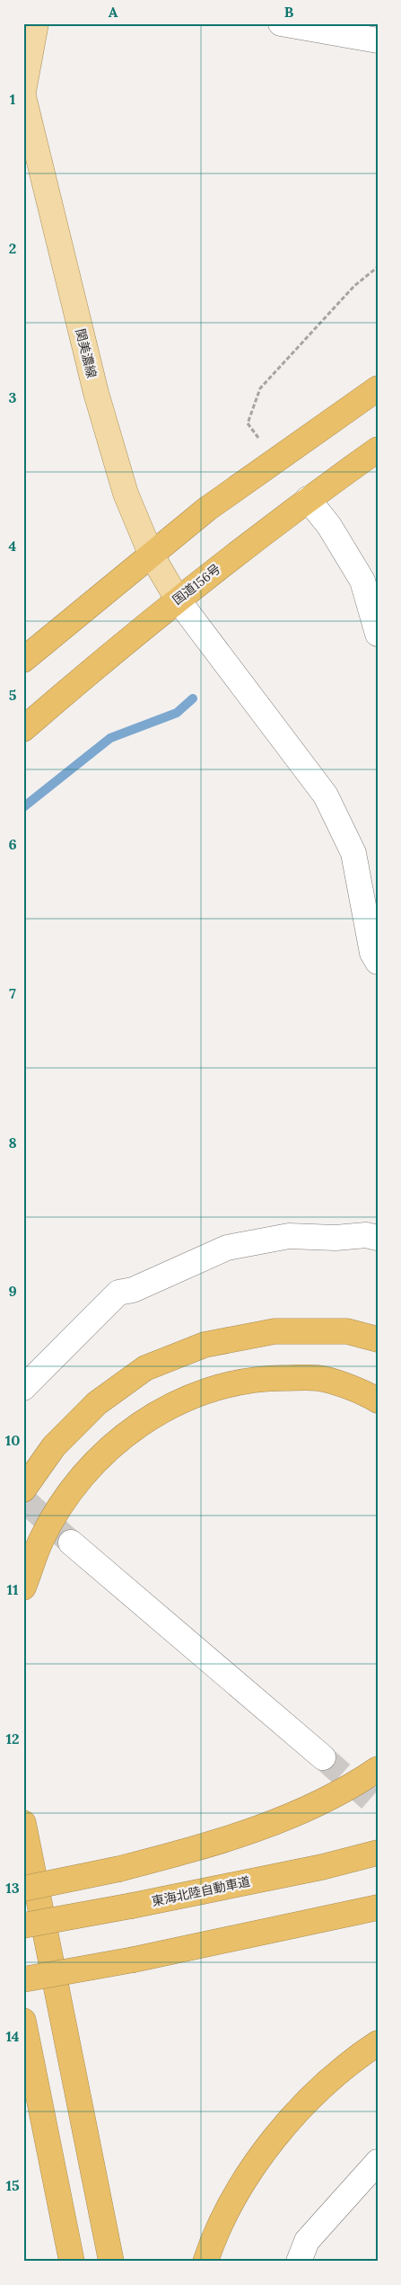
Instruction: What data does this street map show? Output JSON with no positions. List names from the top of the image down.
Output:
{
  "streets": {
    "highway": ["国道156号", "東海北陸自動車道"],
    "main road": ["関美濃線"]
  },
  "crossings": [
    ["関美濃線", "国道156号"]
  ],
  "grid": {
    "columns": ["A", "B"],
    "rows": [
      "1",
      "2",
      "3",
      "4",
      "5",
      "6",
      "7",
      "8",
      "9",
      "10",
      "11",
      "12",
      "13",
      "14",
      "15"
    ]
  }
}
